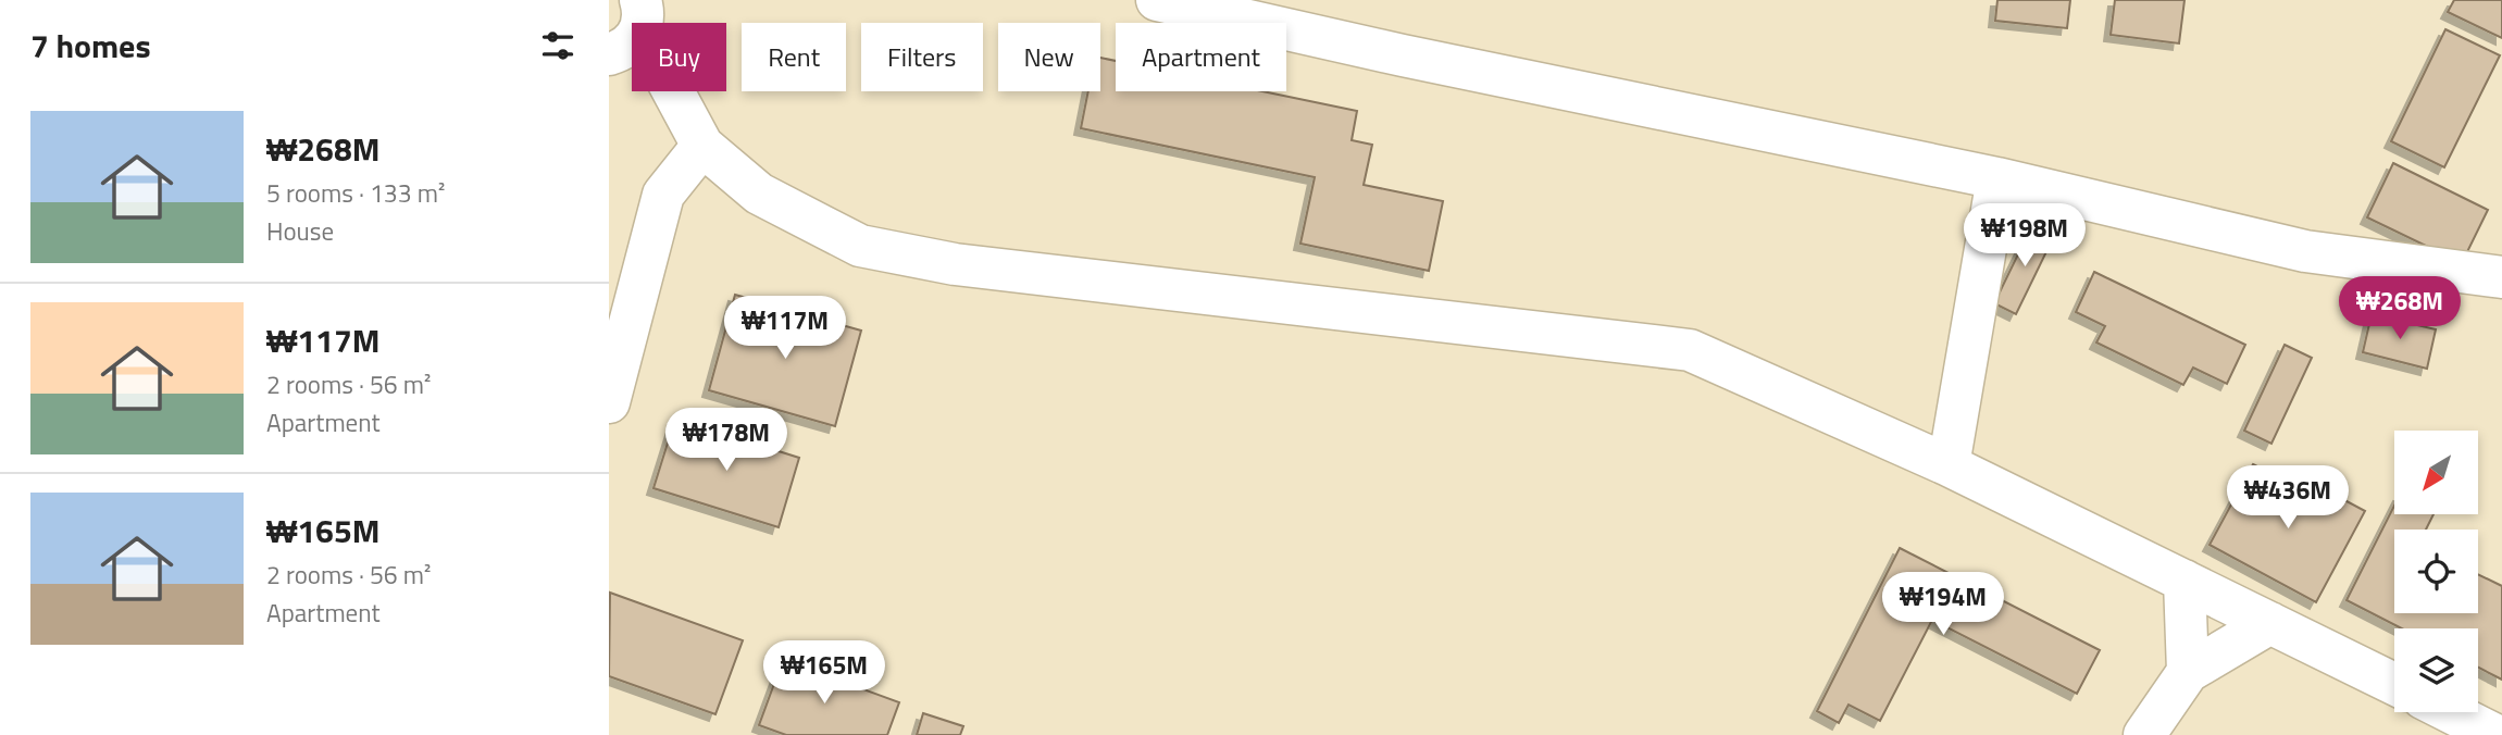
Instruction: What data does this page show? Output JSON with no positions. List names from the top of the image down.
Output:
{
  "north": "bottom left",
  "page": {
    "heading": "7 homes",
    "chip": [
      "Buy",
      "Rent",
      "Filters",
      "New",
      "Apartment"
    ],
    "list": [
      {
        "name": "₩268M",
        "note": "5 rooms · 133 m² · House"
      },
      {
        "name": "₩117M",
        "note": "2 rooms · 56 m² · Apartment"
      },
      {
        "name": "₩165M",
        "note": "2 rooms · 56 m² · Apartment"
      }
    ],
    "price": [
      "₩198M",
      "₩268M",
      "₩117M",
      "₩178M",
      "₩436M",
      "₩194M",
      "₩165M"
    ]
  }
}
